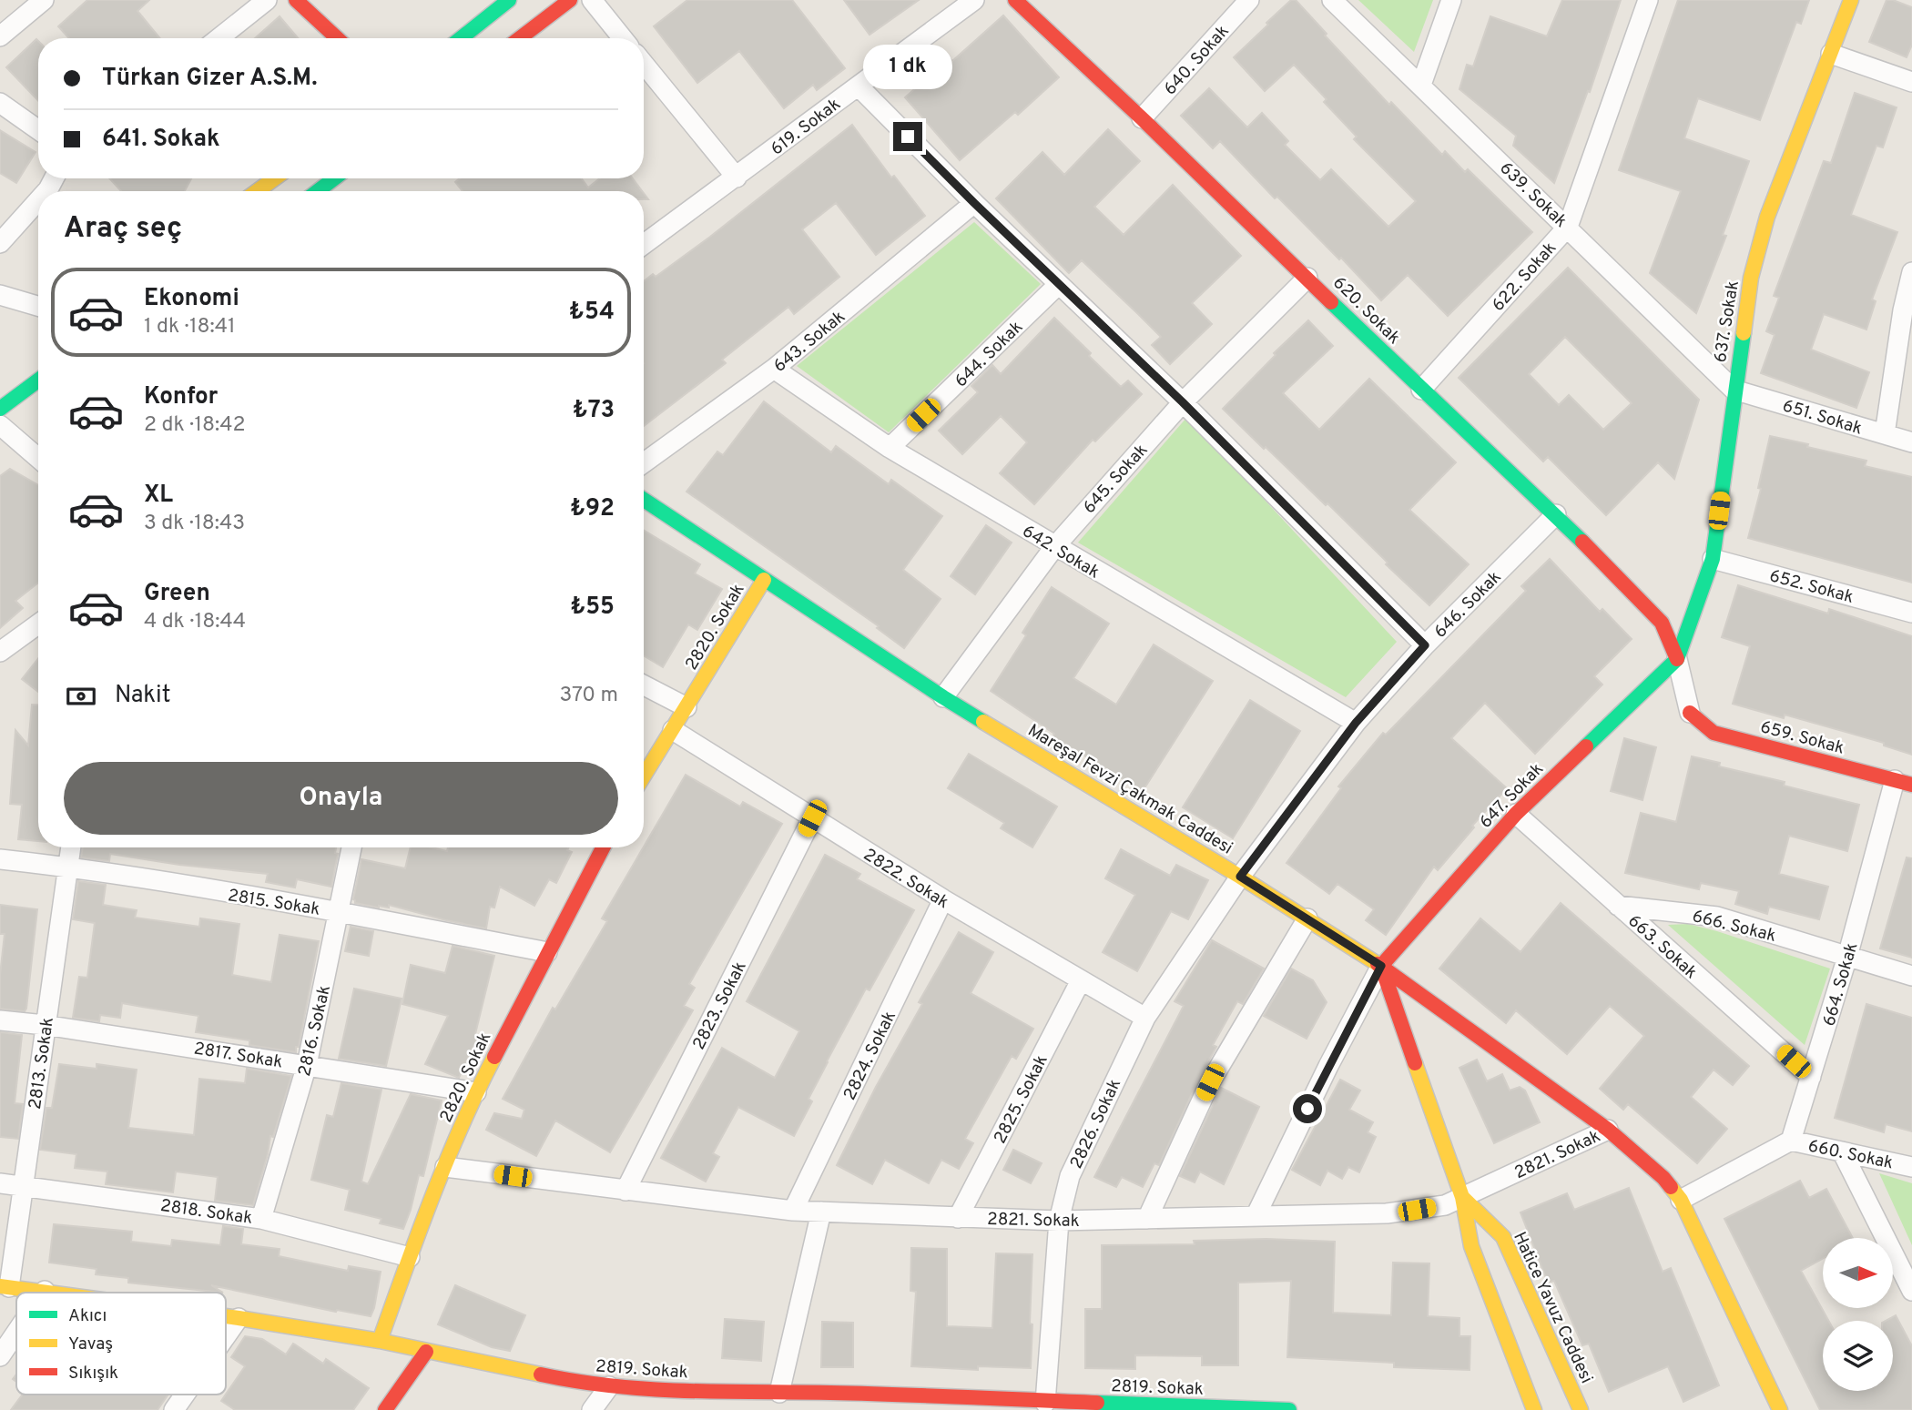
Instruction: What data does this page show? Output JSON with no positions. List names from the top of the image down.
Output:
{
  "streets": {
    "street": [
      "640. Sokak",
      "619. Sokak",
      "639. Sokak",
      "622. Sokak",
      "620. Sokak",
      "637. Sokak",
      "643. Sokak",
      "644. Sokak",
      "651. Sokak",
      "645. Sokak",
      "642. Sokak",
      "652. Sokak",
      "646. Sokak",
      "2820. Sokak",
      "659. Sokak",
      "Mareşal Fevzi Çakmak Caddesi",
      "647. Sokak",
      "2822. Sokak",
      "2815. Sokak",
      "666. Sokak",
      "663. Sokak",
      "664. Sokak",
      "2823. Sokak",
      "2816. Sokak",
      "2817. Sokak",
      "2824. Sokak",
      "2813. Sokak",
      "2825. Sokak",
      "2826. Sokak",
      "2821. Sokak",
      "660. Sokak",
      "2818. Sokak",
      "Hatice Yavuz Caddesi",
      "2819. Sokak"
    ]
  },
  "crossings": [
    ["640. Sokak", "620. Sokak"],
    ["639. Sokak", "622. Sokak"],
    ["639. Sokak", "637. Sokak"],
    ["639. Sokak", "651. Sokak"],
    ["622. Sokak", "620. Sokak"],
    ["620. Sokak", "637. Sokak"],
    ["620. Sokak", "645. Sokak"],
    ["620. Sokak", "646. Sokak"],
    ["620. Sokak", "647. Sokak"],
    ["637. Sokak", "651. Sokak"],
    ["637. Sokak", "652. Sokak"],
    ["637. Sokak", "647. Sokak"],
    ["643. Sokak", "642. Sokak"],
    ["644. Sokak", "642. Sokak"],
    ["645. Sokak", "642. Sokak"],
    ["645. Sokak", "Mareşal Fevzi Çakmak Caddesi"],
    ["642. Sokak", "646. Sokak"],
    ["646. Sokak", "Mareşal Fevzi Çakmak Caddesi"],
    ["646. Sokak", "2826. Sokak"],
    ["2820. Sokak", "Mareşal Fevzi Çakmak Caddesi"],
    ["2820. Sokak", "2822. Sokak"],
    ["2820. Sokak", "2815. Sokak"],
    ["2820. Sokak", "2817. Sokak"],
    ["2820. Sokak", "2821. Sokak"],
    ["2820. Sokak", "2818. Sokak"],
    ["2820. Sokak", "2819. Sokak"],
    ["659. Sokak", "664. Sokak"],
    ["Mareşal Fevzi Çakmak Caddesi", "647. Sokak"],
    ["Mareşal Fevzi Çakmak Caddesi", "2826. Sokak"],
    ["Mareşal Fevzi Çakmak Caddesi", "2821. Sokak"],
    ["647. Sokak", "663. Sokak"],
    ["2822. Sokak", "2823. Sokak"],
    ["2822. Sokak", "2824. Sokak"],
    ["2822. Sokak", "2825. Sokak"],
    ["2822. Sokak", "2826. Sokak"],
    ["2815. Sokak", "2816. Sokak"],
    ["2815. Sokak", "2813. Sokak"],
    ["666. Sokak", "663. Sokak"],
    ["666. Sokak", "664. Sokak"],
    ["663. Sokak", "664. Sokak"],
    ["664. Sokak", "660. Sokak"],
    ["2823. Sokak", "2821. Sokak"],
    ["2816. Sokak", "2817. Sokak"],
    ["2816. Sokak", "2818. Sokak"],
    ["2817. Sokak", "2813. Sokak"],
    ["2824. Sokak", "2821. Sokak"],
    ["2813. Sokak", "2818. Sokak"],
    ["2813. Sokak", "2819. Sokak"],
    ["2825. Sokak", "2821. Sokak"],
    ["2826. Sokak", "2821. Sokak"],
    ["2826. Sokak", "2819. Sokak"],
    ["2821. Sokak", "Hatice Yavuz Caddesi"]
  ],
  "legend": ["Akıcı", "Yavaş", "Sıkışık"],
  "north": "right",
  "page": {
    "banner": ["Türkan Gizer A.S.M.", "641. Sokak"],
    "bubble": "1 dk",
    "heading": "Araç seç",
    "list": [
      {
        "name": "Ekonomi",
        "note": "1 dk · 18:41",
        "value": "₺54"
      },
      {
        "name": "Konfor",
        "note": "2 dk · 18:42",
        "value": "₺73"
      },
      {
        "name": "XL",
        "note": "3 dk · 18:43",
        "value": "₺92"
      },
      {
        "name": "Green",
        "note": "4 dk · 18:44",
        "value": "₺55"
      }
    ],
    "pay": ["Nakit", "370 m"],
    "buttons": "Onayla"
  }
}
